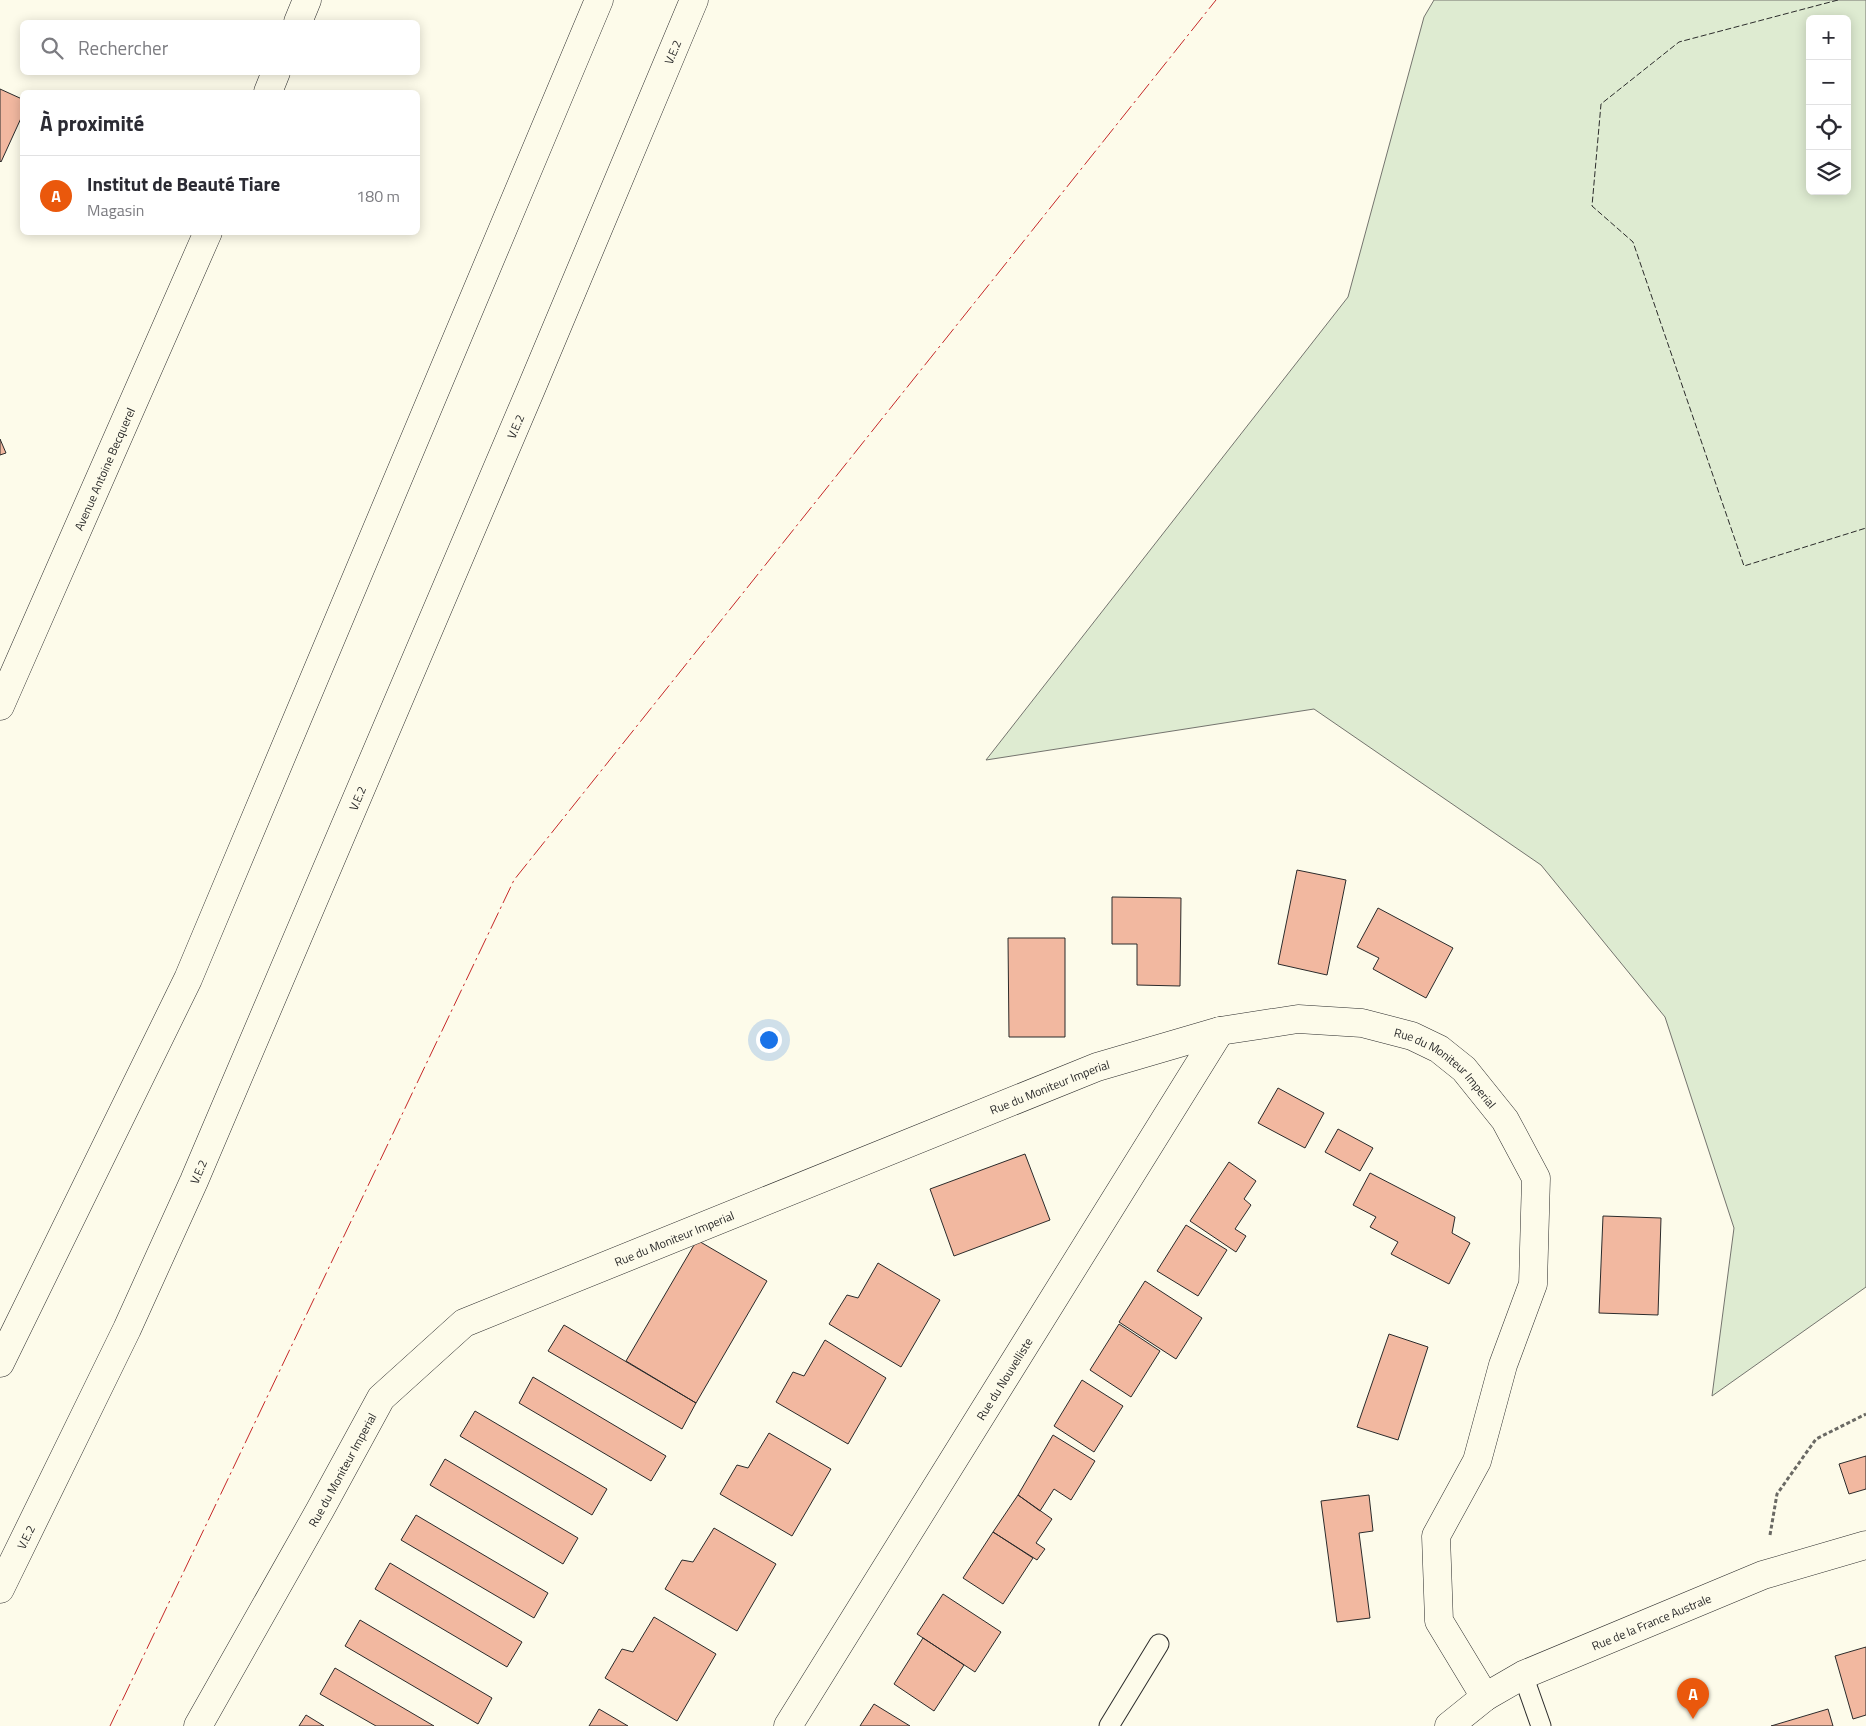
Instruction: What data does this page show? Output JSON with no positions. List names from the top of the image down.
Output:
{
  "streets": {
    "main road": [
      "V.E.2",
      "Avenue Antoine Becquerel",
      "Rue du Moniteur Imperial",
      "Rue du Nouvelliste",
      "Rue de la France Australe"
    ]
  },
  "crossings": [
    ["Rue du Moniteur Imperial", "Rue du Nouvelliste"],
    ["Rue du Moniteur Imperial", "Rue de la France Australe"]
  ],
  "page": {
    "map_buttons": ["+", "−"],
    "search": "Rechercher",
    "heading": "À proximité",
    "list": [
      {
        "mark": "A",
        "name": "Institut de Beauté Tiare",
        "note": "Magasin",
        "value": "180 m"
      }
    ],
    "pins": "A"
  }
}
